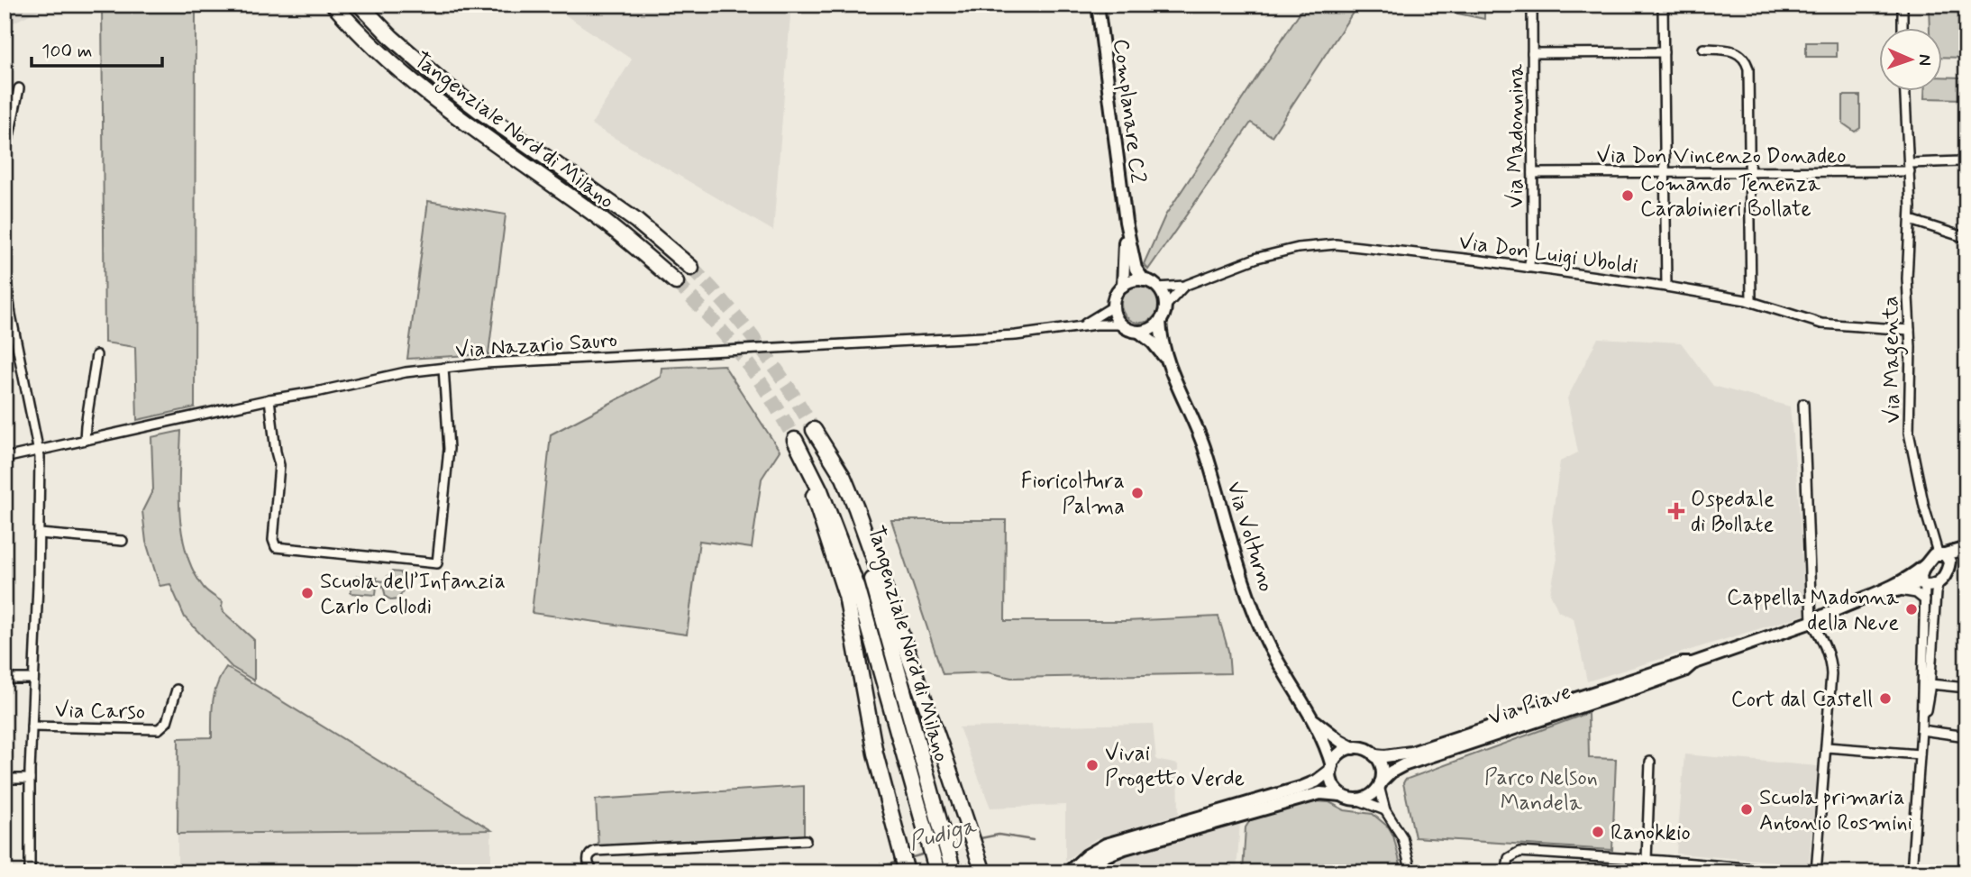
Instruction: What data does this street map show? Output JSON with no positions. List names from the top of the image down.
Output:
{
  "streets": {
    "highway": ["Tangenziale Nord di Milano"],
    "street": [
      "Complanare C2",
      "Via Madonnina",
      "Via Don Vincenzo Donadeo",
      "Via Don Luigi Uboldi",
      "Via Nazario Sauro",
      "Via Magenta",
      "Via Volturno",
      "Via Piave",
      "Via Carso"
    ]
  },
  "crossings": [
    ["Complanare C2", "Via Don Luigi Uboldi"],
    ["Complanare C2", "Via Nazario Sauro"],
    ["Complanare C2", "Via Volturno"],
    ["Via Madonnina", "Via Don Vincenzo Donadeo"],
    ["Via Madonnina", "Via Don Luigi Uboldi"],
    ["Via Don Vincenzo Donadeo", "Via Magenta"],
    ["Via Don Luigi Uboldi", "Via Nazario Sauro"],
    ["Via Don Luigi Uboldi", "Via Magenta"],
    ["Via Don Luigi Uboldi", "Via Volturno"],
    ["Via Nazario Sauro", "Via Volturno"],
    ["Via Magenta", "Via Piave"],
    ["Via Volturno", "Via Piave"]
  ],
  "water": ["Pudiga"],
  "parks": ["Parco Nelson Mandela"],
  "places": {
    "other": [
      "Comando Tenenza Carabinieri Bollate",
      "Fioricoltura Palma",
      "Scuola dell’Infanzia Carlo Collodi",
      "Cappella Madonna della Neve",
      "Cort dal Castell",
      "Vivai Progetto Verde",
      "Scuola primaria Antonio Rosmini",
      "Ranokkio"
    ],
    "health": ["Ospedale di Bollate"]
  },
  "scale_bar": "100 m",
  "north": "right"
}
